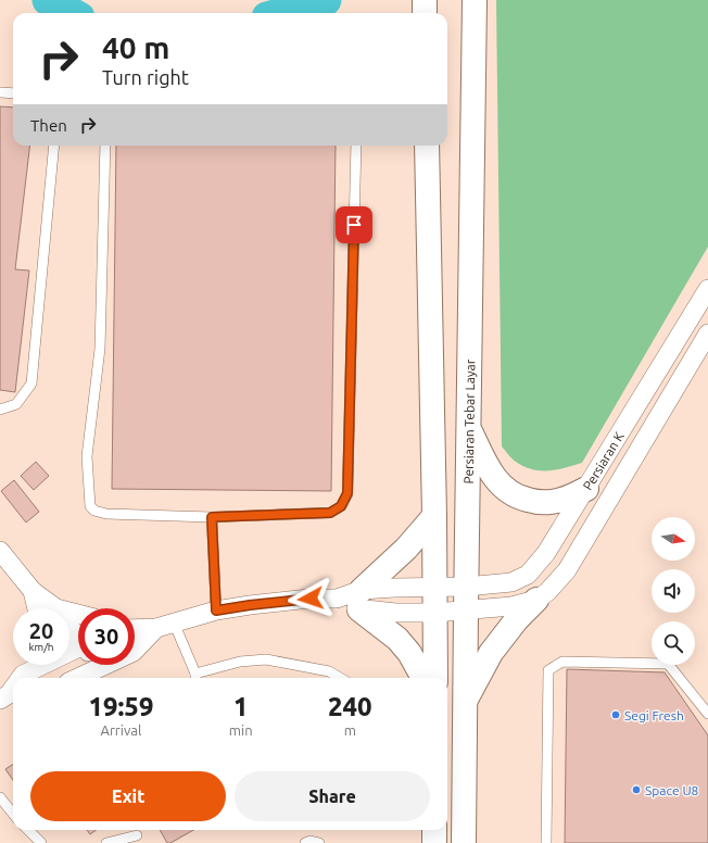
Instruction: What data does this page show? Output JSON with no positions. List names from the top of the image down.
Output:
{
  "streets": {
    "main road": ["Persiaran Tebar Layar"],
    "street": ["Persiaran K"]
  },
  "crossings": [
    ["Persiaran Tebar Layar", "Persiaran K"]
  ],
  "places": ["Segi Fresh", "Space U8"],
  "north": "right",
  "page": {
    "turn": ["40 m", "Turn right"],
    "then": "Then",
    "speed": "20 km/h",
    "limit": "30",
    "eta": [
      "19:59",
      "Arrival",
      "1",
      "min",
      "240",
      "m"
    ],
    "buttons": ["Exit", "Share"]
  }
}
